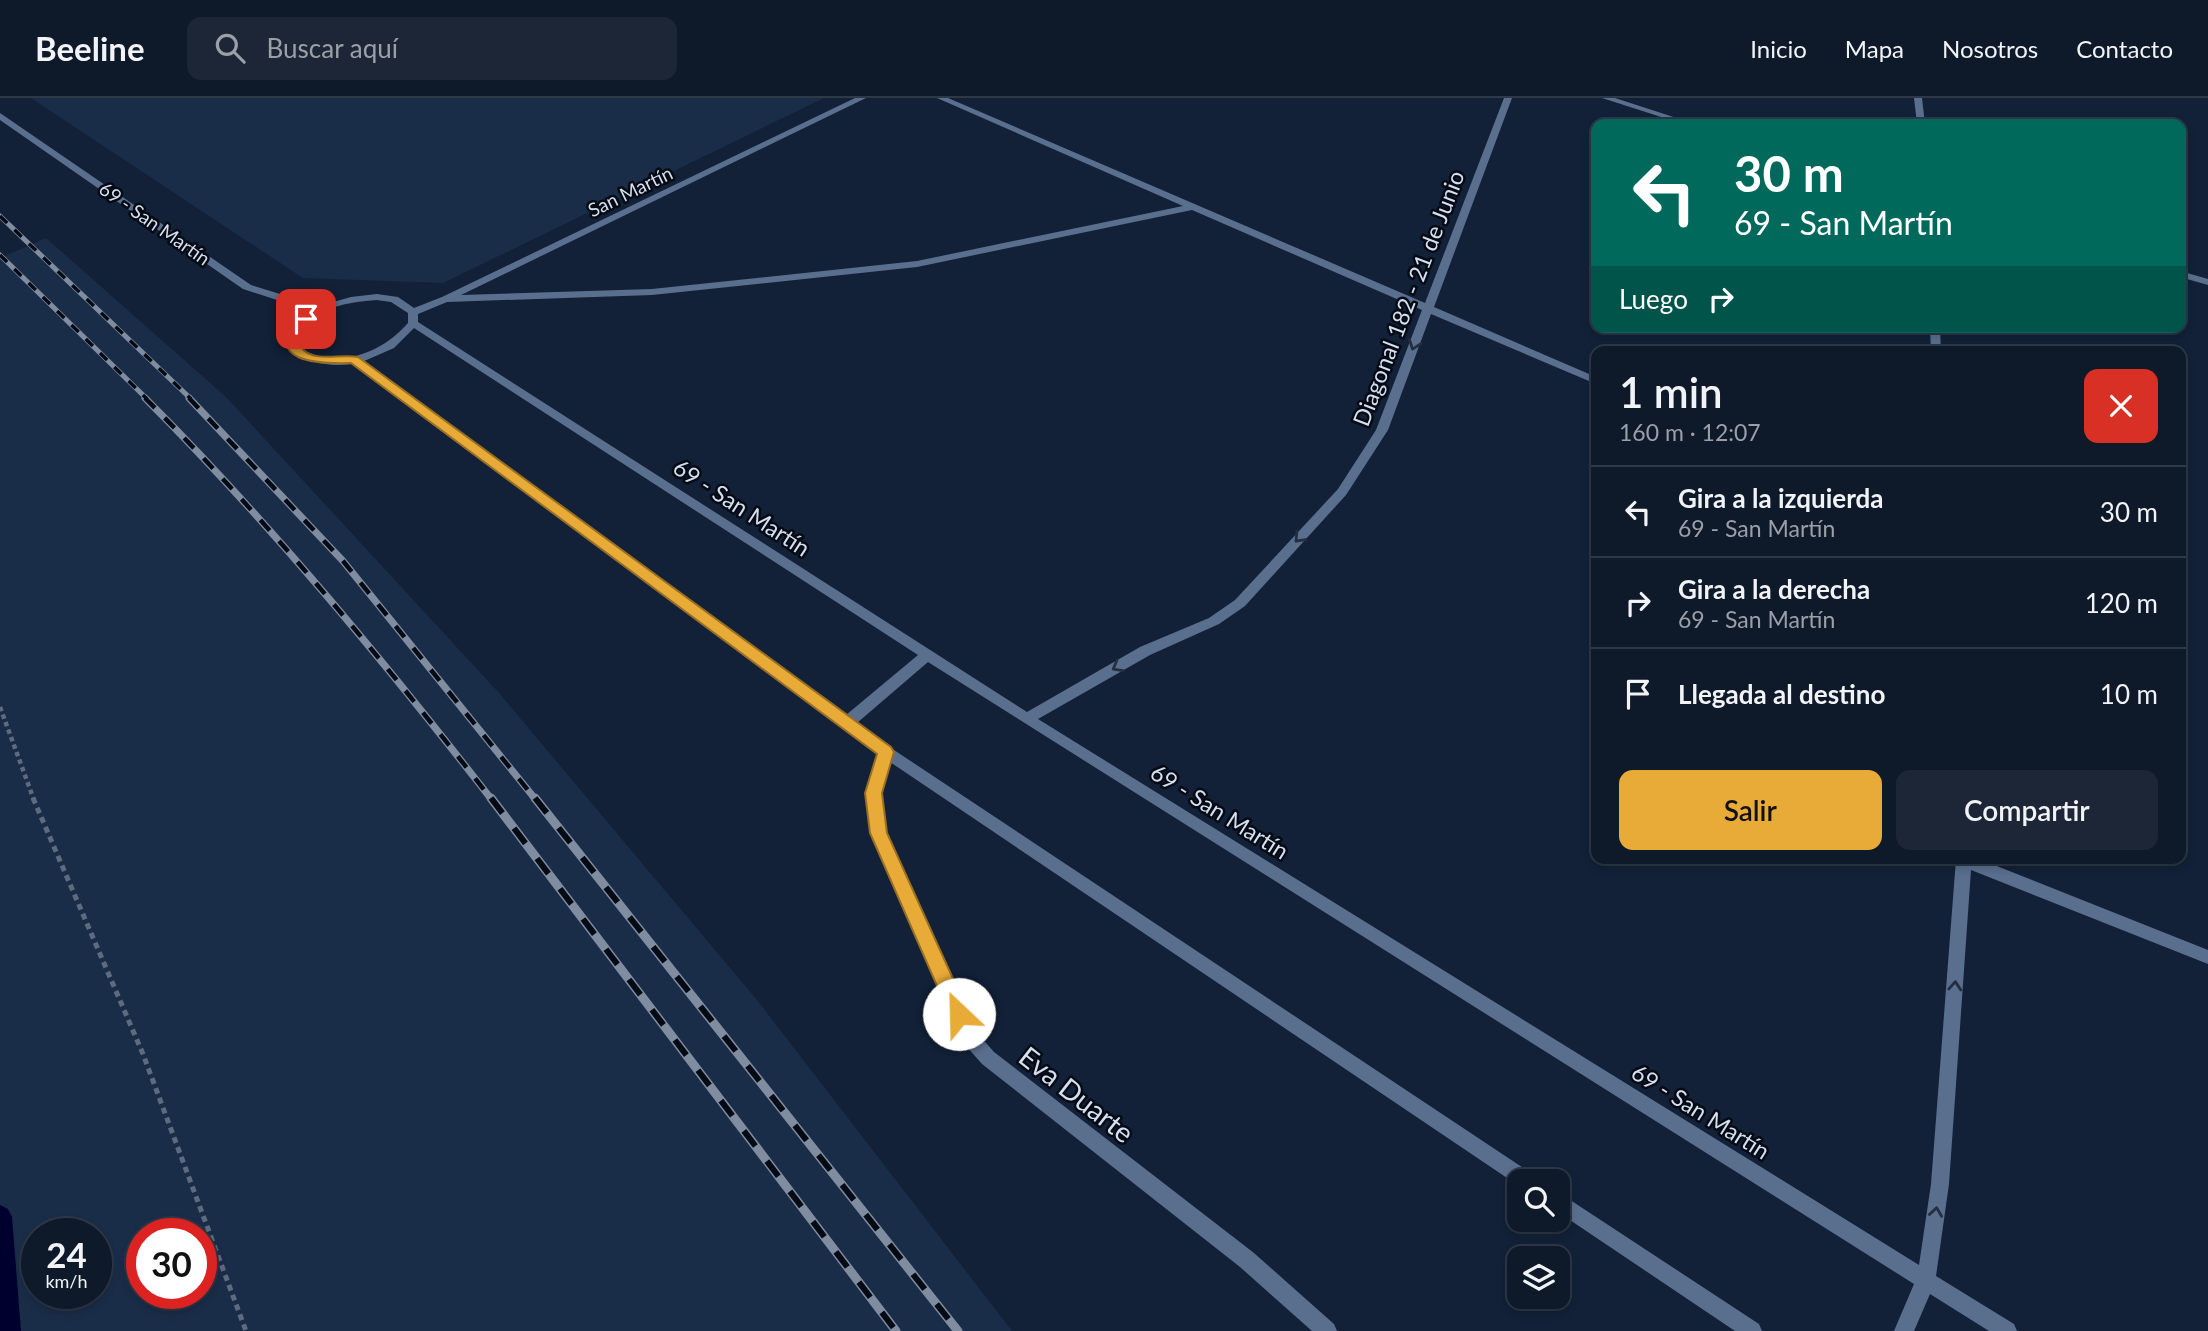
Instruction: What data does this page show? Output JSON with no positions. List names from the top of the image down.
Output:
{
  "streets": {
    "street": [
      "San Martín",
      "69 - San Martín",
      "Diagonal 182 - 21 de Junio",
      "Eva Duarte"
    ]
  },
  "crossings": [
    ["San Martín", "69 - San Martín"],
    ["69 - San Martín", "Diagonal 182 - 21 de Junio"]
  ],
  "one_way": ["Diagonal 182 - 21 de Junio"],
  "page": {
    "header": "Beeline",
    "search": "Buscar aquí",
    "nav": [
      "Inicio",
      "Mapa",
      "Nosotros",
      "Contacto"
    ],
    "turn": ["30 m", "69 - San Martín"],
    "then": "Luego",
    "heading": ["1 min", "160 m · 12:07"],
    "list": [
      {
        "name": "Gira a la izquierda",
        "note": "69 - San Martín",
        "value": "30 m"
      },
      {
        "name": "Gira a la derecha",
        "note": "69 - San Martín",
        "value": "120 m"
      },
      {
        "name": "Llegada al destino",
        "value": "10 m"
      }
    ],
    "buttons": ["Salir", "Compartir"],
    "speed": "24 km/h",
    "limit": "30"
  }
}
